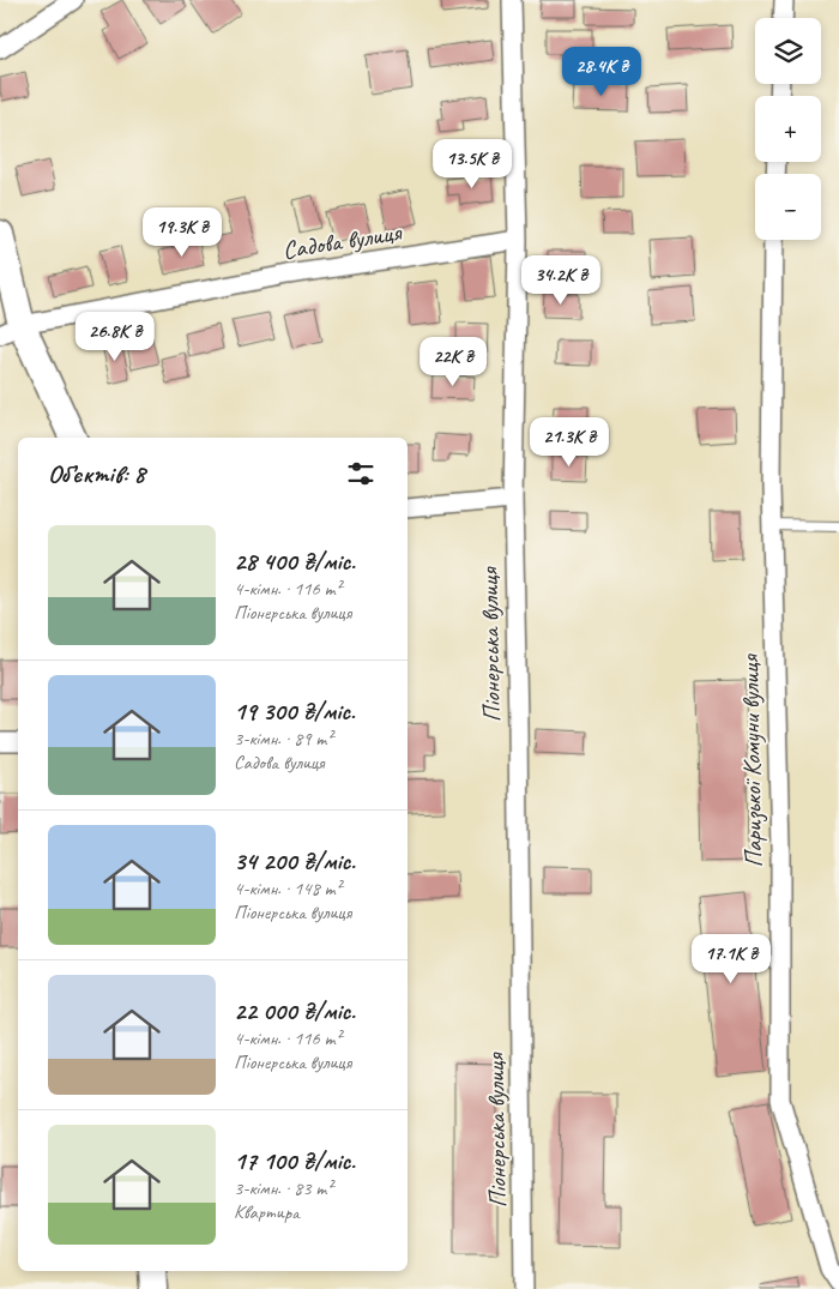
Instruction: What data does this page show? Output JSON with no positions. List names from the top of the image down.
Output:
{
  "streets": {
    "street": ["Садова вулиця", "Піонерська вулиця", "Паризької Комуни вулиця"]
  },
  "crossings": [
    ["Садова вулиця", "Піонерська вулиця"]
  ],
  "page": {
    "map_buttons": ["+", "−"],
    "price": [
      "28.4K ₴",
      "13.5K ₴",
      "19.3K ₴",
      "34.2K ₴",
      "26.8K ₴",
      "22K ₴",
      "21.3K ₴",
      "17.1K ₴"
    ],
    "heading": "Об’єктів: 8",
    "list": [
      {
        "name": "28 400 ₴/міс.",
        "note": "4-кімн. · 116 m² · Піонерська вулиця"
      },
      {
        "name": "19 300 ₴/міс.",
        "note": "3-кімн. · 89 m² · Садова вулиця"
      },
      {
        "name": "34 200 ₴/міс.",
        "note": "4-кімн. · 148 m² · Піонерська вулиця"
      },
      {
        "name": "22 000 ₴/міс.",
        "note": "4-кімн. · 116 m² · Піонерська вулиця"
      },
      {
        "name": "17 100 ₴/міс.",
        "note": "3-кімн. · 83 m² · Квартира"
      }
    ]
  }
}
